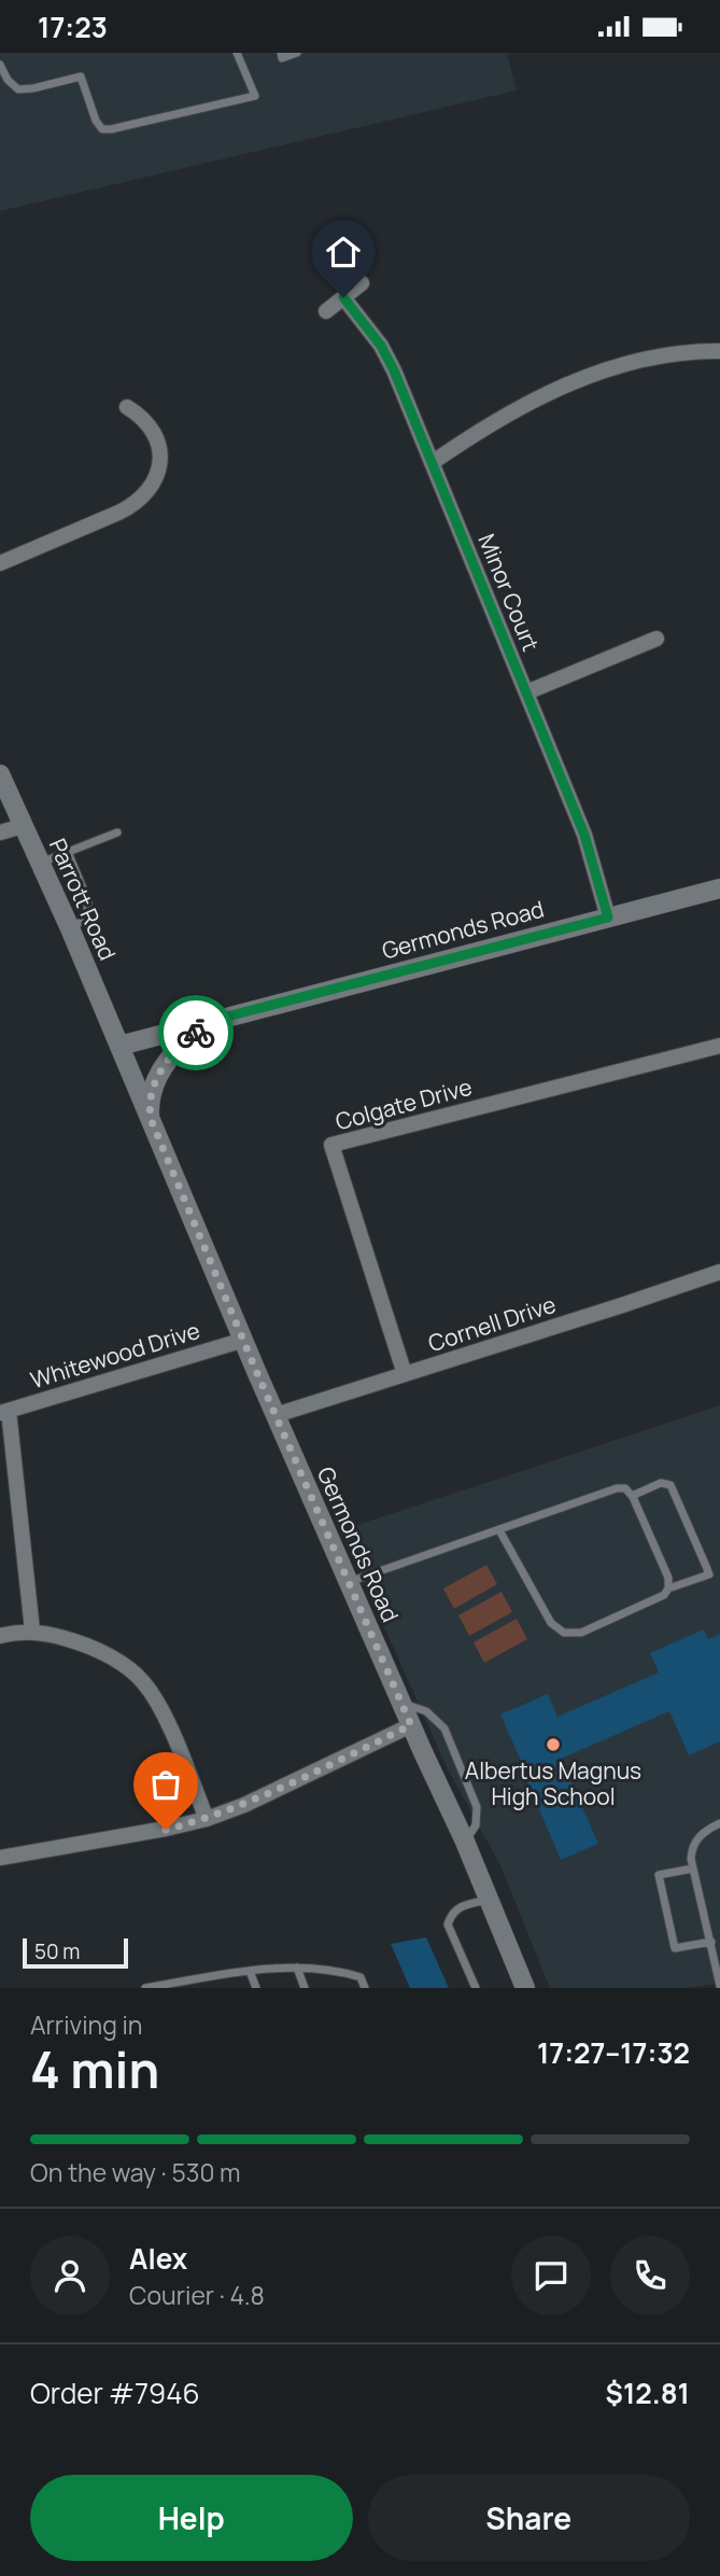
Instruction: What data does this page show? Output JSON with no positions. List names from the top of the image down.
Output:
{
  "streets": {
    "street": [
      "Minor Court",
      "Parrott Road",
      "Germonds Road",
      "Colgate Drive",
      "Cornell Drive",
      "Whitewood Drive"
    ]
  },
  "crossings": [
    ["Minor Court", "Germonds Road"],
    ["Parrott Road", "Germonds Road"],
    ["Germonds Road", "Cornell Drive"],
    ["Germonds Road", "Whitewood Drive"],
    ["Colgate Drive", "Cornell Drive"]
  ],
  "places": ["Albertus Magnus High School"],
  "scale_bar": "50 m",
  "page": {
    "status": "17:23",
    "scale": "50 m",
    "heading": ["4 min", "Arriving in", "17:27–17:32"],
    "panel": [
      "Alex",
      "Courier · 4.8",
      "Order #7946",
      "$12.81"
    ],
    "bar": "On the way · 530 m",
    "buttons": ["Help", "Share"]
  }
}
